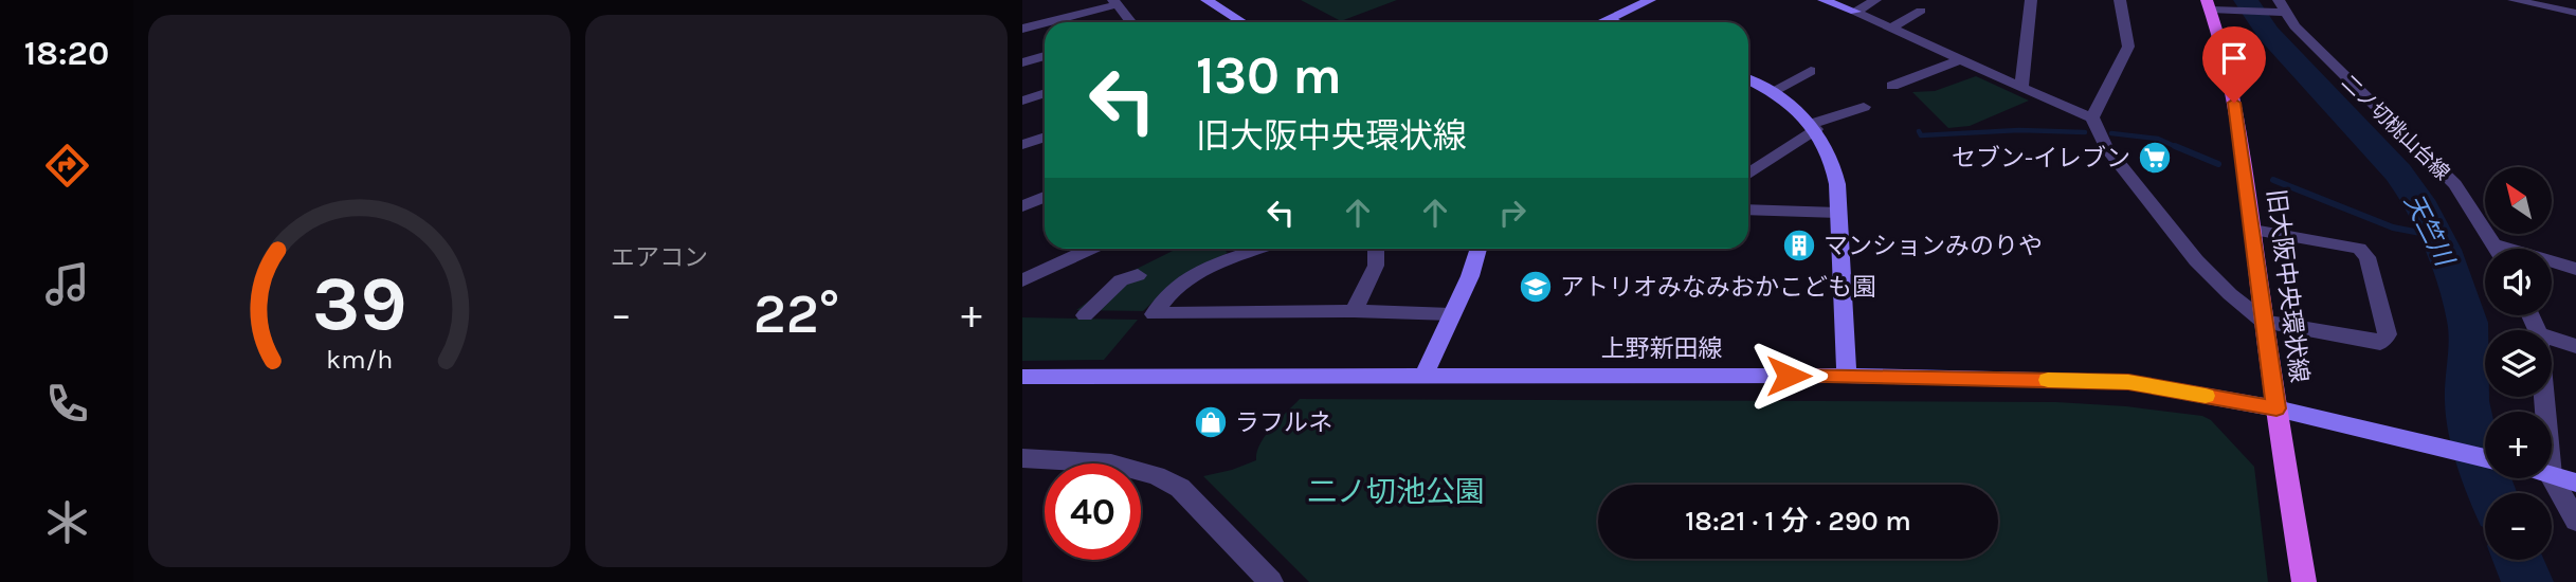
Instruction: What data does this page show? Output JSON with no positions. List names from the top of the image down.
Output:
{
  "streets": {
    "main road": ["旧大阪中央環状線"],
    "street": ["二ノ切桃山台線", "上野新田線"]
  },
  "crossings": [
    ["旧大阪中央環状線", "上野新田線"]
  ],
  "water": ["天竺川"],
  "parks": ["二ノ切池公園"],
  "places": {
    "supermarket": ["セブン-イレブン"],
    "building": ["マンションみのりや"],
    "school or university": ["アトリオみなみおかこども園"],
    "shop": ["ラフルネ"]
  },
  "north": "top left",
  "page": {
    "tabs": "18:20",
    "tile": "エアコン",
    "turn": ["130 m", "旧大阪中央環状線"],
    "map_buttons": ["+", "−"],
    "heat": ["−", "22°", "+"],
    "limit": "40",
    "trip": "18:21 · 1 分 · 290 m",
    "gauge": ["39", "km/h"]
  }
}
